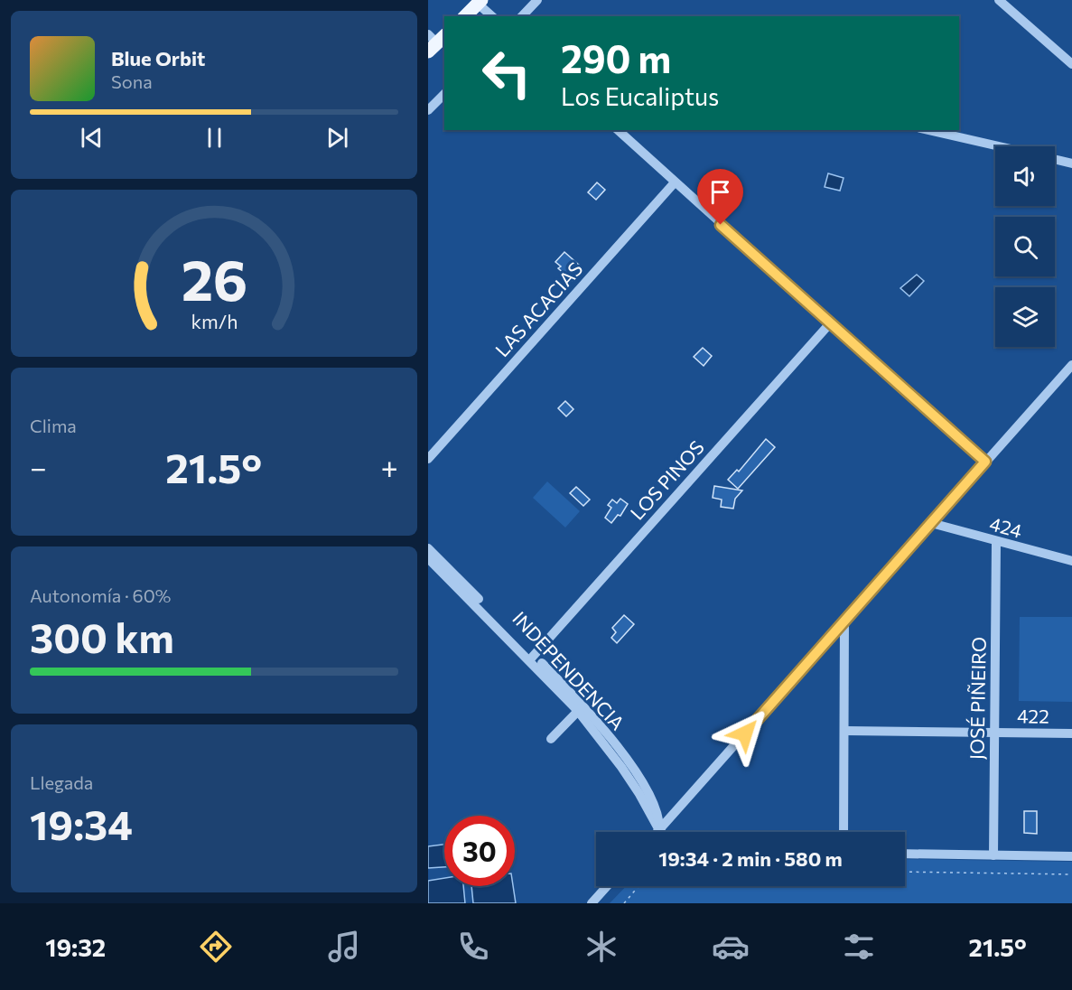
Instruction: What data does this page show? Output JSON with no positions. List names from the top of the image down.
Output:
{
  "streets": {
    "street": [
      "LAS ACACIAS",
      "LOS PINOS",
      "424",
      "INDEPENDENCIA",
      "JOSÉ PIÑEIRO",
      "422"
    ]
  },
  "crossings": [
    ["LOS PINOS", "INDEPENDENCIA"],
    ["424", "JOSÉ PIÑEIRO"],
    ["JOSÉ PIÑEIRO", "422"]
  ],
  "page": {
    "turn": ["290 m", "Los Eucaliptus"],
    "song": ["Blue Orbit", "Sona"],
    "tile": [
      "Clima",
      ["Autonomía · 60%", "300 km"],
      ["Llegada", "19:34"]
    ],
    "heat": ["−", "21.5°", "+"],
    "limit": "30",
    "trip": "19:34 · 2 min · 580 m",
    "tabs": ["19:32", "21.5°"],
    "gauge": ["26", "km/h"]
  }
}
